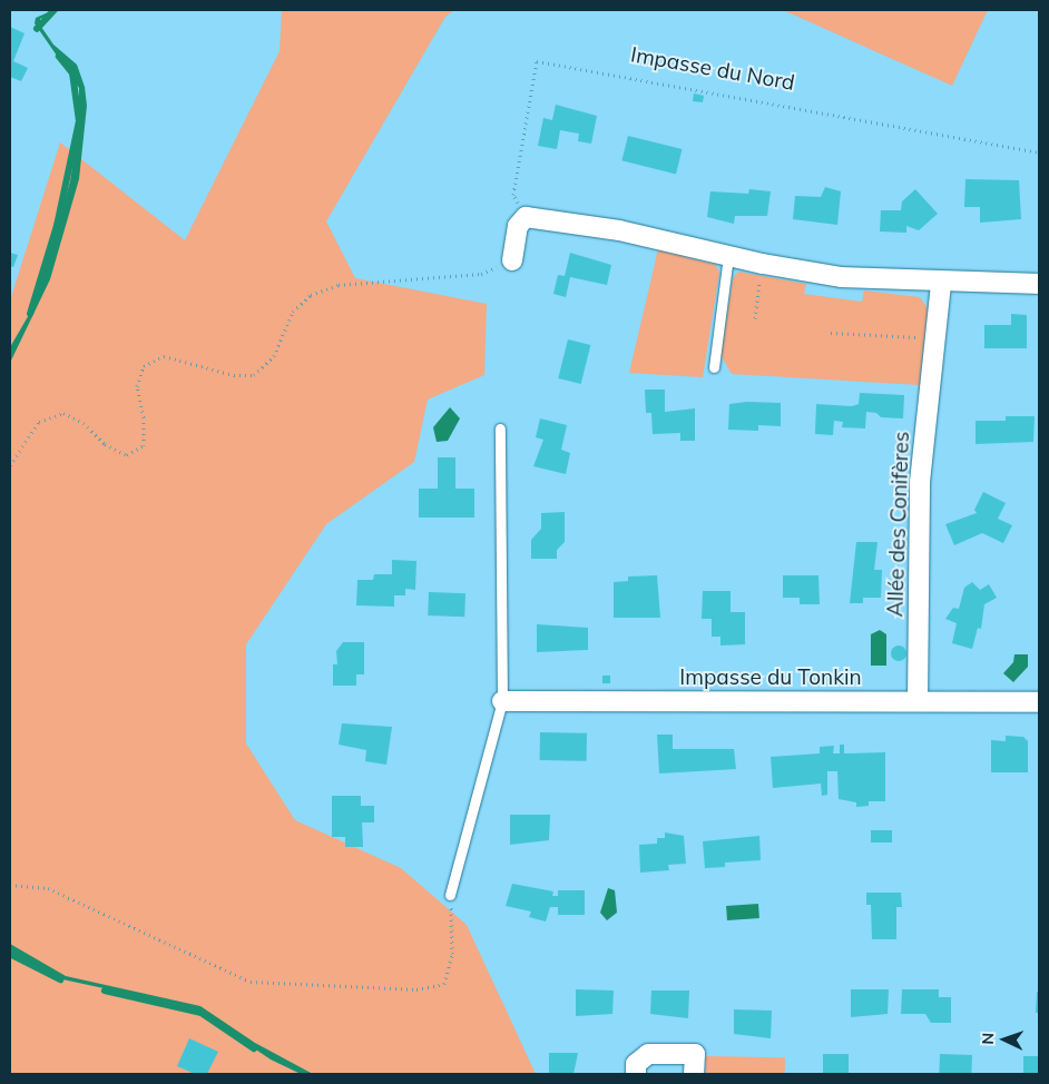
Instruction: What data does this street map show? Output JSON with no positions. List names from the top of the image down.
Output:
{
  "streets": {
    "street": ["Allée des Conifères", "Impasse du Tonkin"],
    "path": ["Impasse du Nord"]
  },
  "crossings": [
    ["Allée des Conifères", "Impasse du Tonkin"]
  ],
  "north": "left"
}
